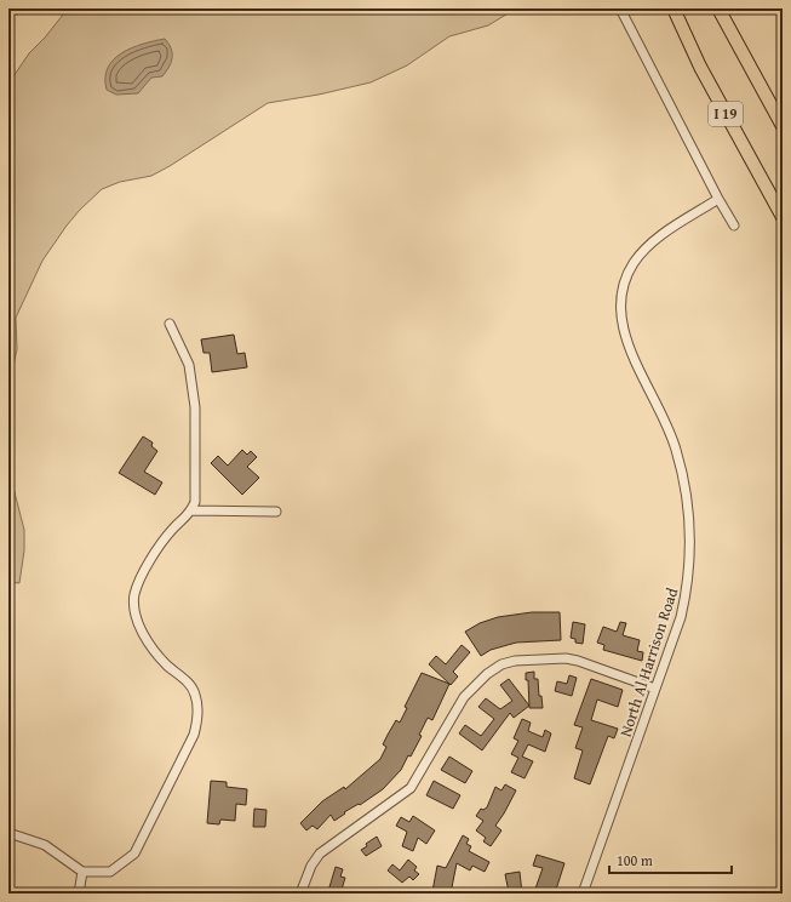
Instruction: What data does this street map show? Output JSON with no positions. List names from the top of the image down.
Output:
{
  "streets": {
    "highway": ["I 19"],
    "street": ["North Al Harrison Road"]
  },
  "scale_bar": "100 m"
}
